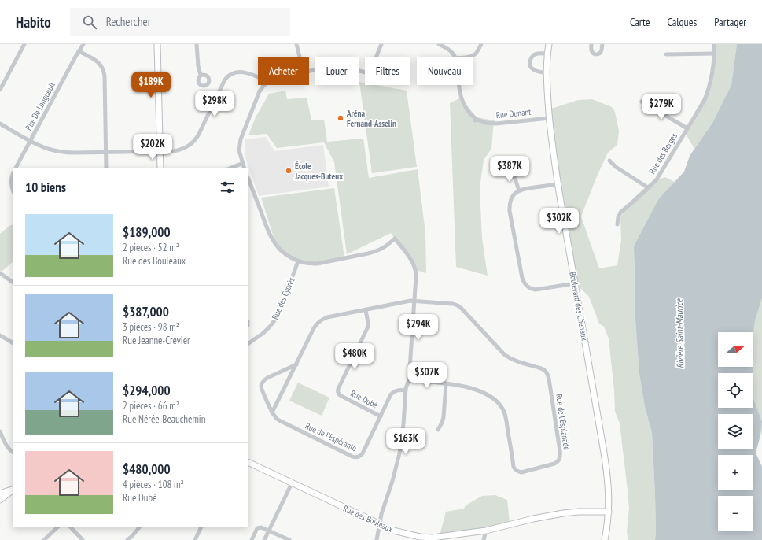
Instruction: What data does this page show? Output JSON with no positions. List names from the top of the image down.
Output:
{
  "streets": {
    "street": [
      "Rue De Longueuil",
      "Rue Dunant",
      "Rue des Berges",
      "Rue des Cyprès",
      "Boulevard des Chenaux",
      "Rue Dubé",
      "Rue de l'Esplanade",
      "Rue de l'Espéranto",
      "Rue des Bouleaux"
    ]
  },
  "crossings": [
    ["Rue Dunant", "Boulevard des Chenaux"],
    ["Boulevard des Chenaux", "Rue des Bouleaux"],
    ["Rue Dubé", "Rue de l'Espéranto"]
  ],
  "water": ["Rivière Saint-Maurice"],
  "places": ["Aréna Fernand-Asselin", "École Jacques-Buteux"],
  "north": "right",
  "page": {
    "header": "Habito",
    "search": "Rechercher",
    "nav": ["Carte", "Calques", "Partager"],
    "chip": [
      "Acheter",
      "Louer",
      "Filtres",
      "Nouveau"
    ],
    "price": [
      "$189K",
      "$298K",
      "$279K",
      "$202K",
      "$387K",
      "$302K",
      "$294K",
      "$480K",
      "$307K",
      "$163K"
    ],
    "heading": "10 biens",
    "list": [
      {
        "name": "$189,000",
        "note": "2 pièces · 52 m² · Rue des Bouleaux"
      },
      {
        "name": "$387,000",
        "note": "3 pièces · 98 m² · Rue Jeanne-Crevier"
      },
      {
        "name": "$294,000",
        "note": "2 pièces · 66 m² · Rue Nérée-Beauchemin"
      },
      {
        "name": "$480,000",
        "note": "4 pièces · 108 m² · Rue Dubé"
      }
    ],
    "map_buttons": ["+", "−"]
  }
}
